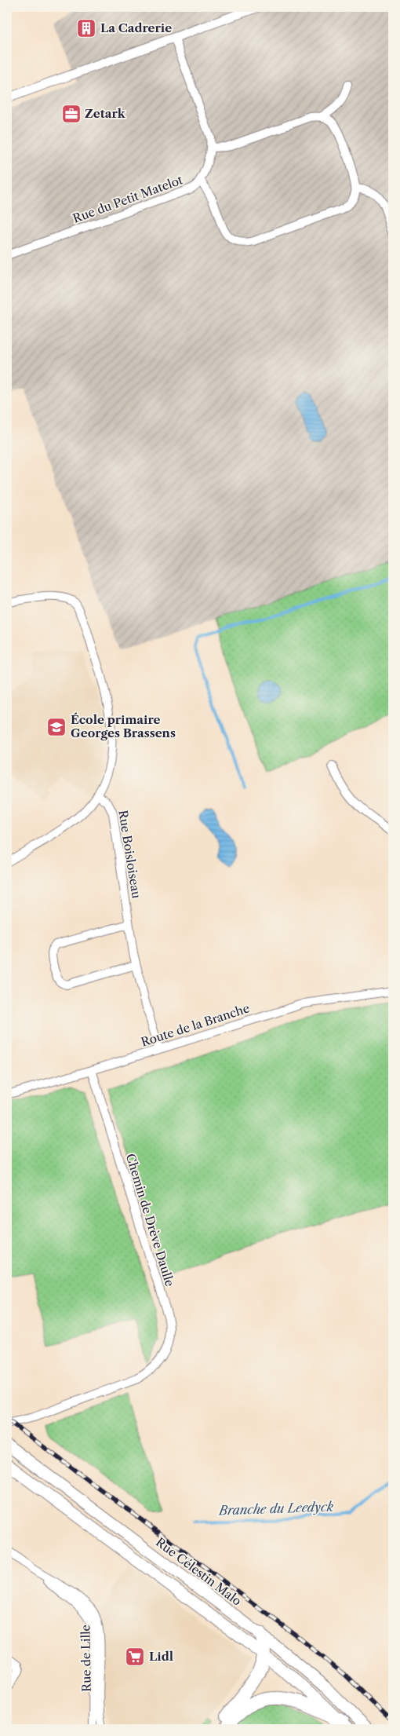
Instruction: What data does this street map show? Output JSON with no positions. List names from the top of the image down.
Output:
{
  "streets": {
    "main road": ["Rue Célestin Malo"],
    "street": [
      "Rue du Petit Matelot",
      "Rue Boisloiseau",
      "Route de la Branche",
      "Chemin de Drève Daulle",
      "Rue de Lille"
    ]
  },
  "crossings": [
    ["Rue Boisloiseau", "Route de la Branche"],
    ["Route de la Branche", "Chemin de Drève Daulle"]
  ],
  "water": ["Branche du Leedyck"],
  "places": {
    "building": ["La Cadrerie"],
    "office": ["Zetark"],
    "school or university": ["École primaire Georges Brassens"],
    "supermarket": ["Lidl"]
  }
}
